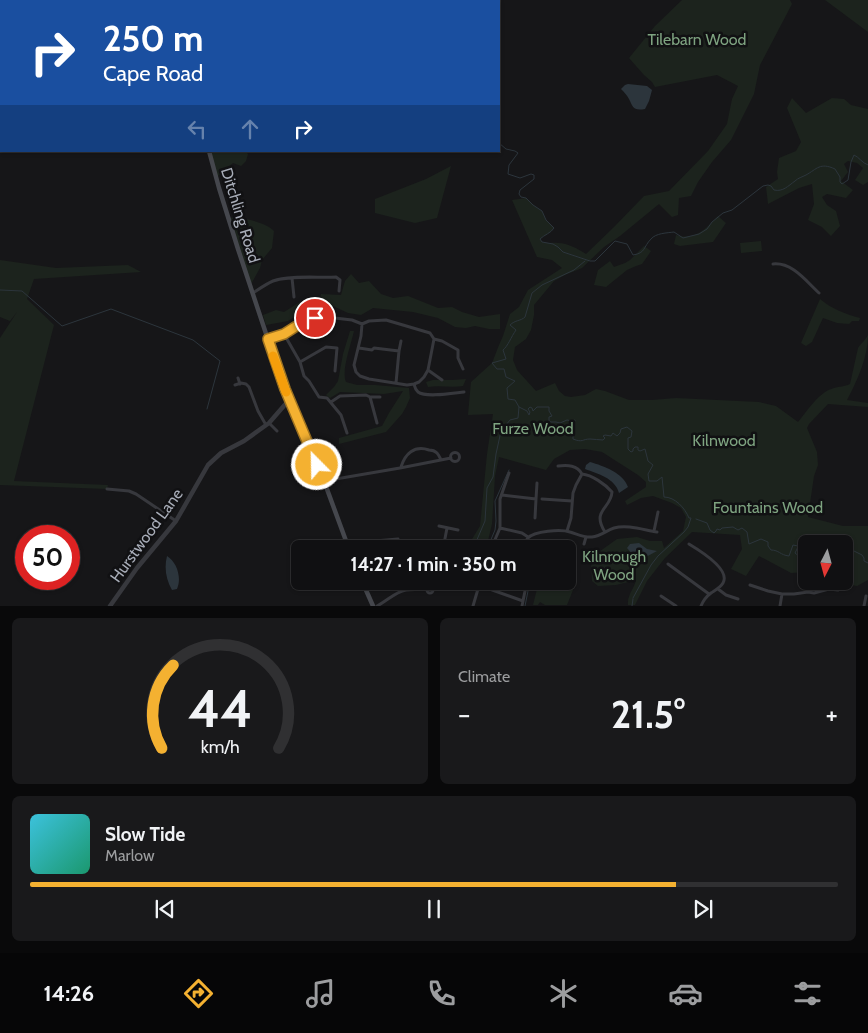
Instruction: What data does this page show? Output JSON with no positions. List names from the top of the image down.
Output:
{
  "streets": {
    "main road": ["Ditchling Road"],
    "street": ["Hurstwood Lane"]
  },
  "crossings": [
    ["Ditchling Road", "Hurstwood Lane"]
  ],
  "parks": [
    "Tilebarn Wood",
    "Furze Wood",
    "Kilnwood",
    "Fountains Wood",
    "Kilnrough Wood"
  ],
  "north": "bottom",
  "page": {
    "turn": ["250 m", "Cape Road"],
    "limit": "50",
    "trip": "14:27 · 1 min · 350 m",
    "tile": "Climate",
    "heat": ["−", "21.5°", "+"],
    "song": ["Slow Tide", "Marlow"],
    "tabs": "14:26",
    "gauge": ["44", "km/h"]
  }
}
